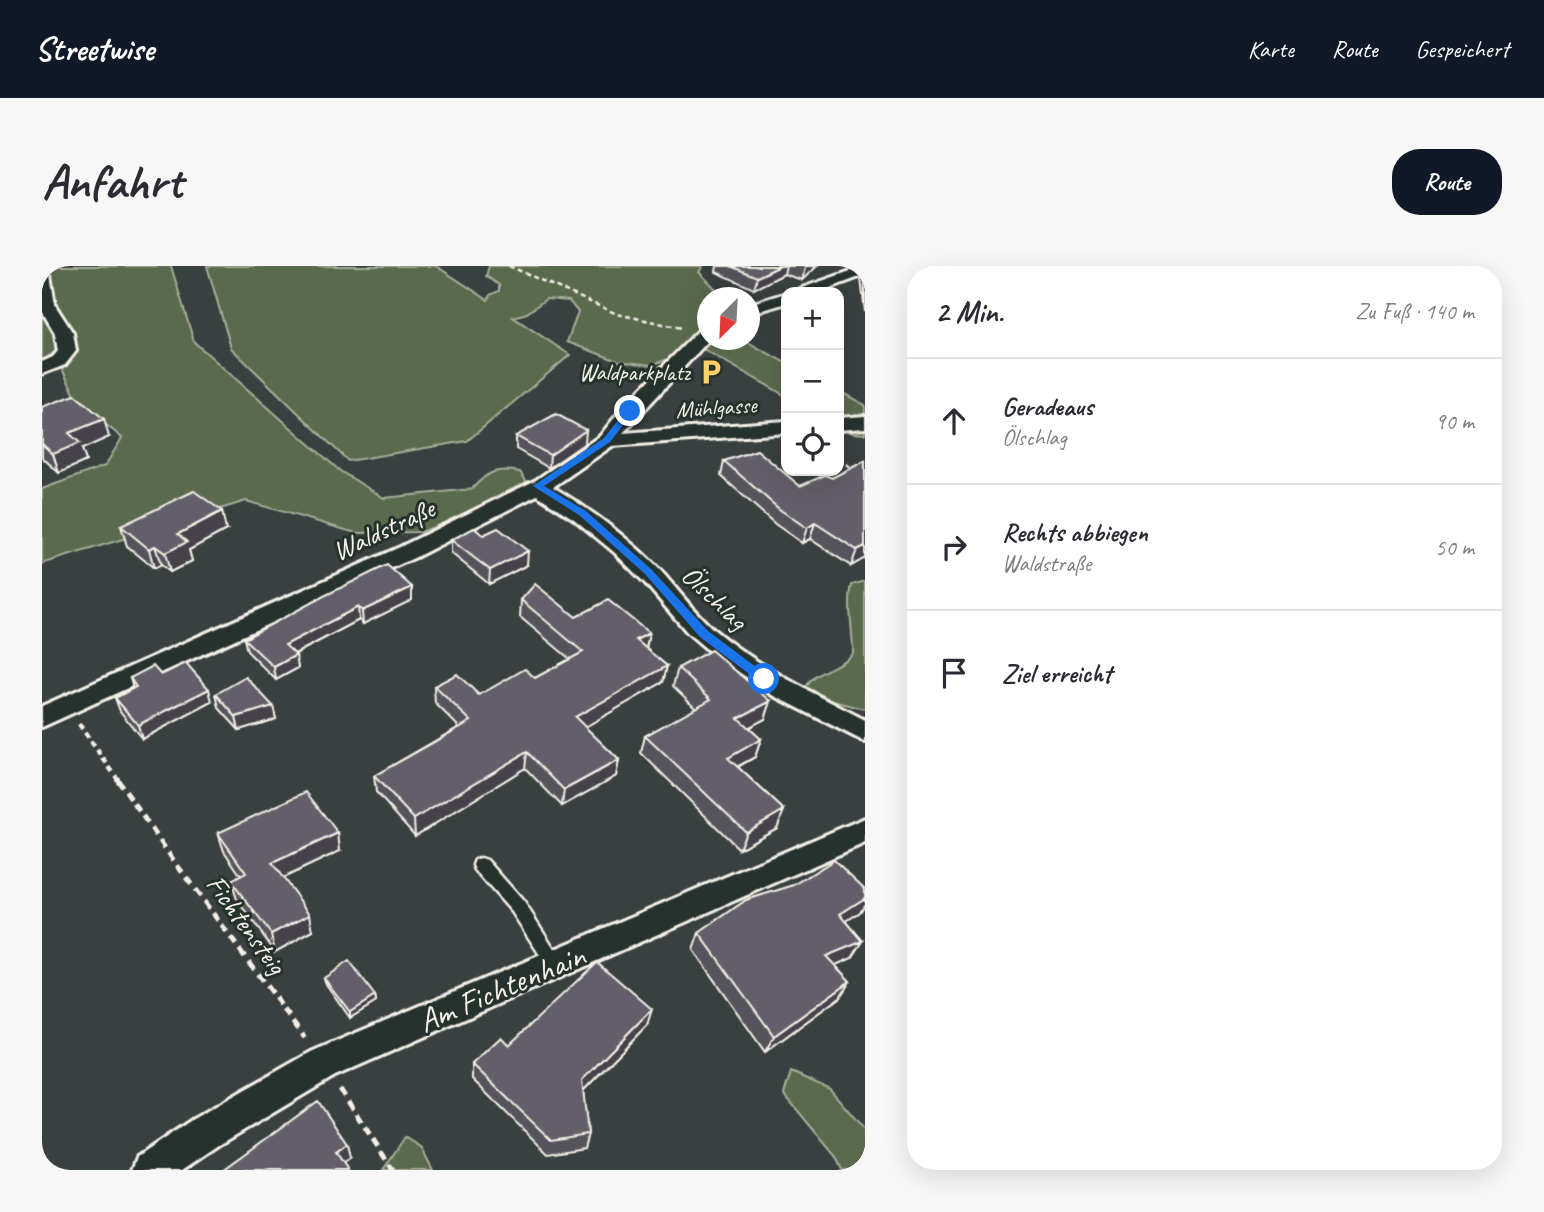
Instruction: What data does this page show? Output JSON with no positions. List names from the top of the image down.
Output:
{
  "streets": {
    "street": [
      "Mühlgasse",
      "Waldstraße",
      "Ölschlag",
      "Am Fichtenhain"
    ],
    "path": ["Fichtensteig"]
  },
  "crossings": [
    ["Mühlgasse", "Waldstraße"],
    ["Waldstraße", "Ölschlag"],
    ["Waldstraße", "Fichtensteig"],
    ["Fichtensteig", "Am Fichtenhain"]
  ],
  "places": {
    "parking": ["Waldparkplatz"]
  },
  "north": "bottom left",
  "page": {
    "header": "Streetwise",
    "nav": ["Karte", "Route", "Gespeichert"],
    "buttons": "Route",
    "title": "Anfahrt",
    "heading": ["2 Min.", "Zu Fuß · 140 m"],
    "map_buttons": ["+", "−"],
    "list": [
      ["Geradeaus", "Ölschlag", "90 m"],
      ["Rechts abbiegen", "Waldstraße", "50 m"],
      "Ziel erreicht"
    ]
  }
}
